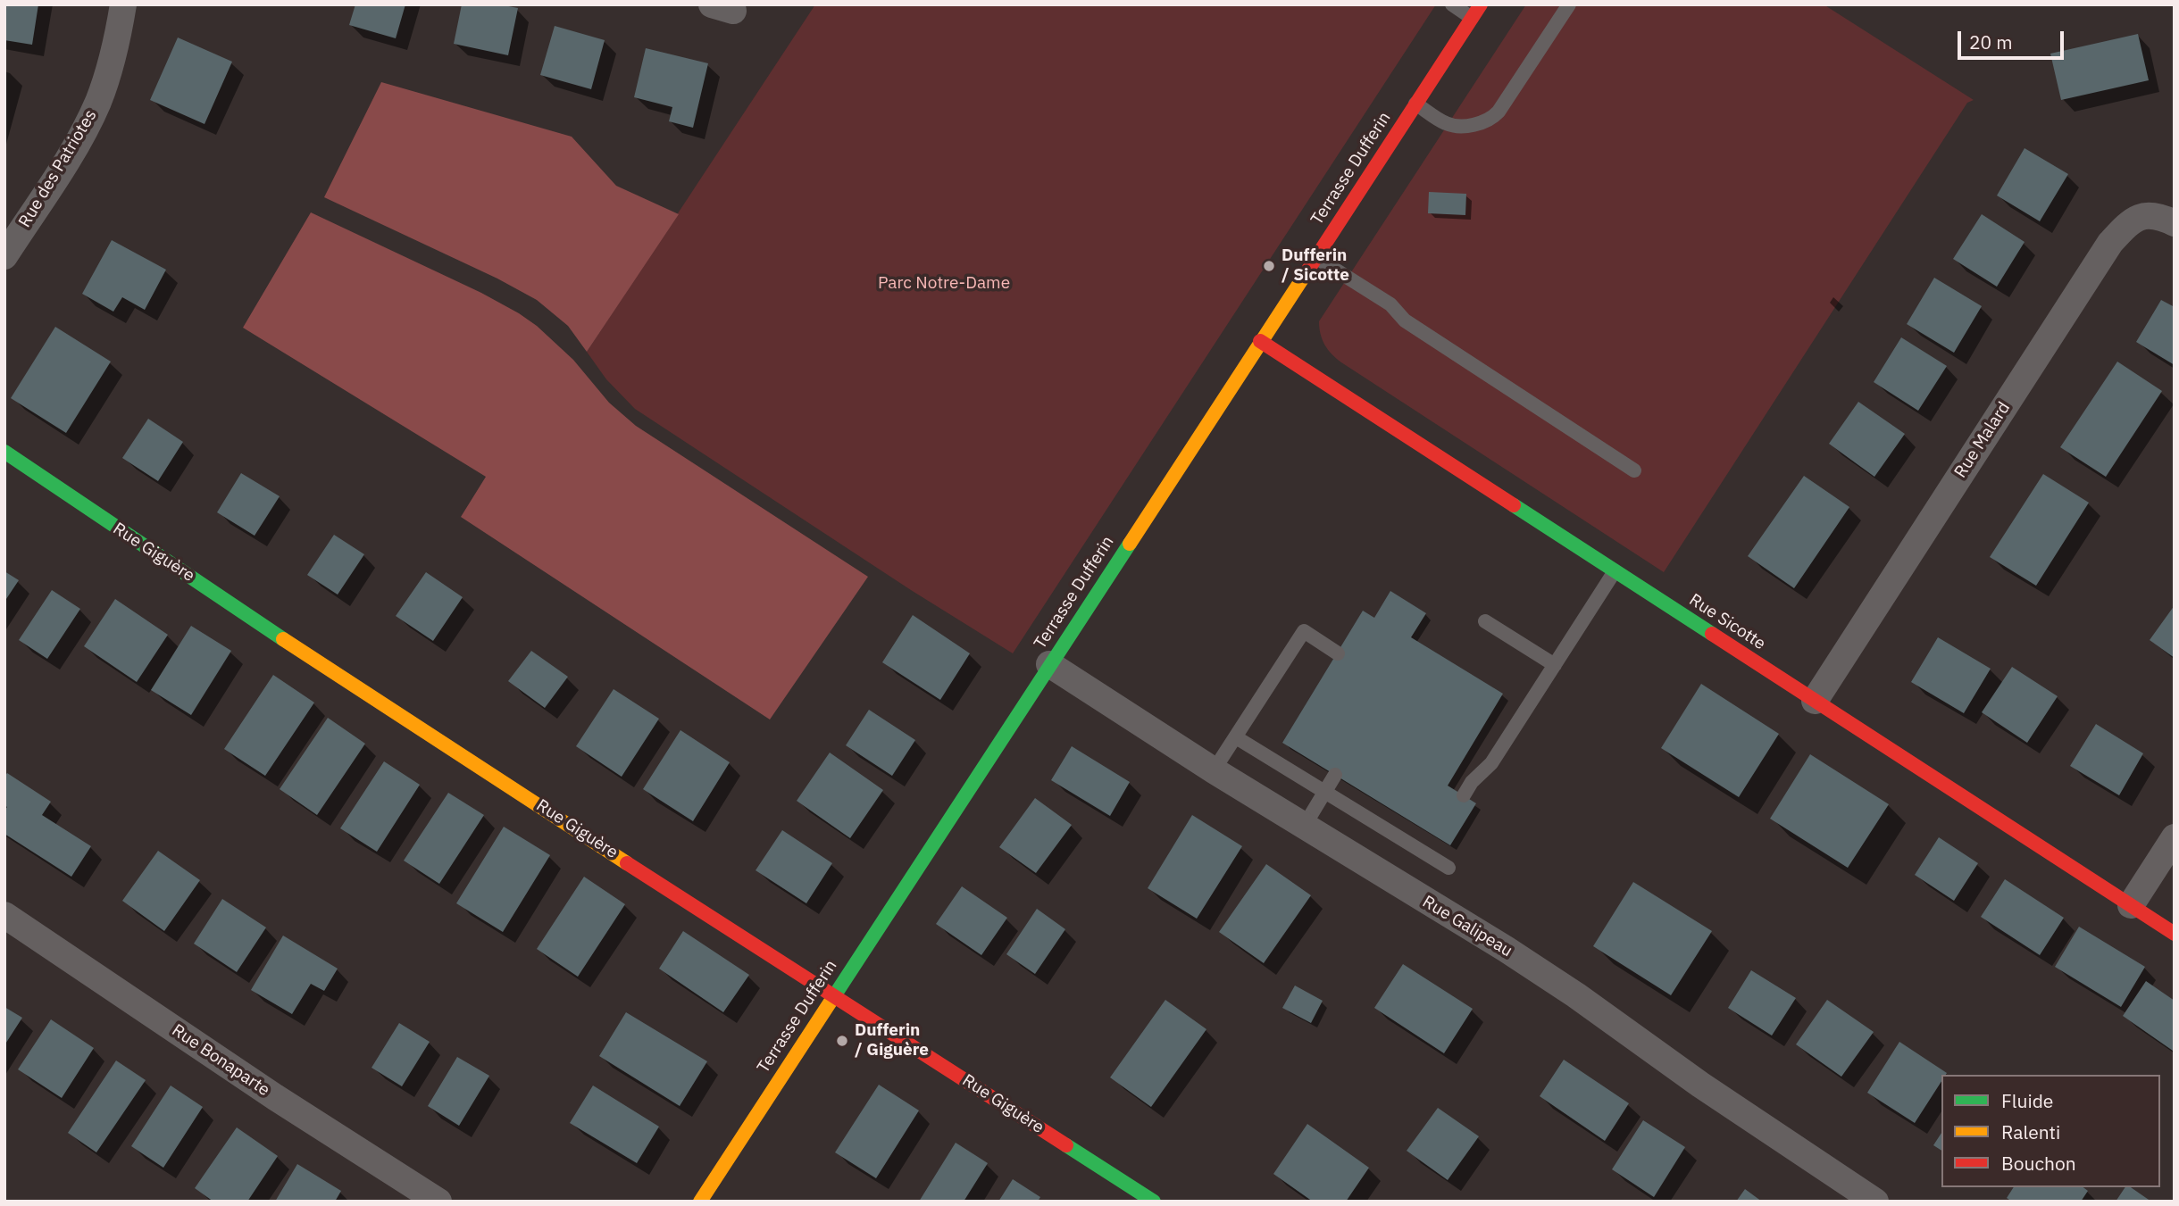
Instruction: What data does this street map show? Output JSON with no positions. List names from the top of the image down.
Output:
{
  "streets": {
    "street": [
      "Rue des Patriotes",
      "Terrasse Dufferin",
      "Rue Malard",
      "Rue Giguère",
      "Rue Sicotte",
      "Rue Galipeau",
      "Rue Bonaparte"
    ]
  },
  "crossings": [
    ["Terrasse Dufferin", "Rue Giguère"],
    ["Terrasse Dufferin", "Rue Sicotte"],
    ["Terrasse Dufferin", "Rue Galipeau"],
    ["Rue Malard", "Rue Sicotte"]
  ],
  "parks": ["Parc Notre-Dame"],
  "places": ["Dufferin / Sicotte", "Dufferin / Giguère"],
  "legend": ["Fluide", "Ralenti", "Bouchon"],
  "scale_bar": "20 m"
}
